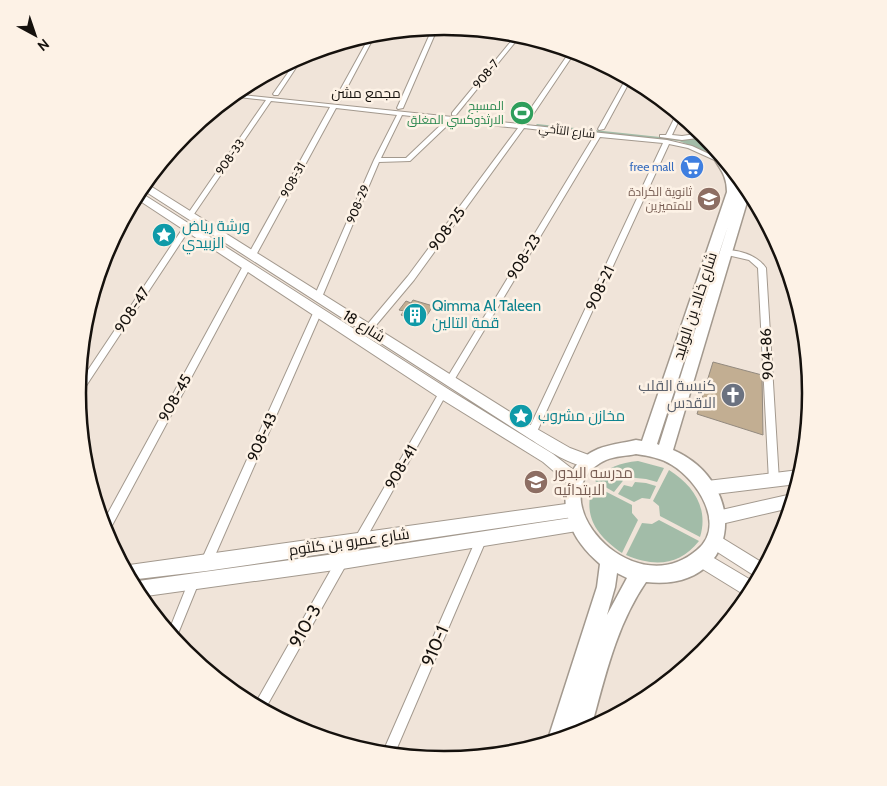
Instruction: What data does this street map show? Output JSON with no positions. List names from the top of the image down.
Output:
{
  "streets": {
    "main road": ["شارع خالد بن الوليد"],
    "street": [
      "908-7",
      "شارع التآخي",
      "908-33",
      "908-31",
      "908-29",
      "908-25",
      "908-23",
      "908-21",
      "908-47",
      "شارع 18",
      "904-86",
      "908-45",
      "908-43",
      "908-41",
      "شارع عمرو بن كلثوم",
      "910-3",
      "910-1"
    ]
  },
  "crossings": [
    ["908-7", "شارع التآخي"],
    ["908-7", "908-29"],
    ["شارع التآخي", "908-33"],
    ["شارع التآخي", "908-31"],
    ["شارع التآخي", "908-29"],
    ["شارع التآخي", "908-25"],
    ["شارع التآخي", "908-23"],
    ["شارع التآخي", "908-21"],
    ["908-33", "908-47"],
    ["908-33", "شارع 18"],
    ["908-31", "شارع 18"],
    ["908-31", "908-45"],
    ["908-29", "شارع 18"],
    ["908-25", "شارع 18"],
    ["908-23", "شارع 18"],
    ["908-21", "شارع 18"],
    ["شارع خالد بن الوليد", "شارع 18"],
    ["شارع خالد بن الوليد", "904-86"],
    ["شارع خالد بن الوليد", "شارع عمرو بن كلثوم"],
    ["908-47", "شارع 18"],
    ["شارع 18", "908-45"],
    ["شارع 18", "908-43"],
    ["شارع 18", "908-41"],
    ["شارع 18", "شارع عمرو بن كلثوم"],
    ["908-43", "شارع عمرو بن كلثوم"],
    ["908-41", "شارع عمرو بن كلثوم"],
    ["908-41", "910-3"],
    ["شارع عمرو بن كلثوم", "910-3"],
    ["شارع عمرو بن كلثوم", "910-1"]
  ],
  "districts": ["مجمع مشن"],
  "places": {
    "sports": ["المسبح الارثذوكسي المغلق"],
    "supermarket": ["free mall"],
    "school or university": ["ثانوية الكرادة للمتميزين", "مدرسه البدور الابتدائيه"],
    "place": ["ورشة رياض الزبيدي", "مخازن مشروب"],
    "building": ["Qimma Al Taleen قمة التالين"],
    "church": ["كنيسة القلب الاقدس"]
  },
  "north": "bottom right"
}
